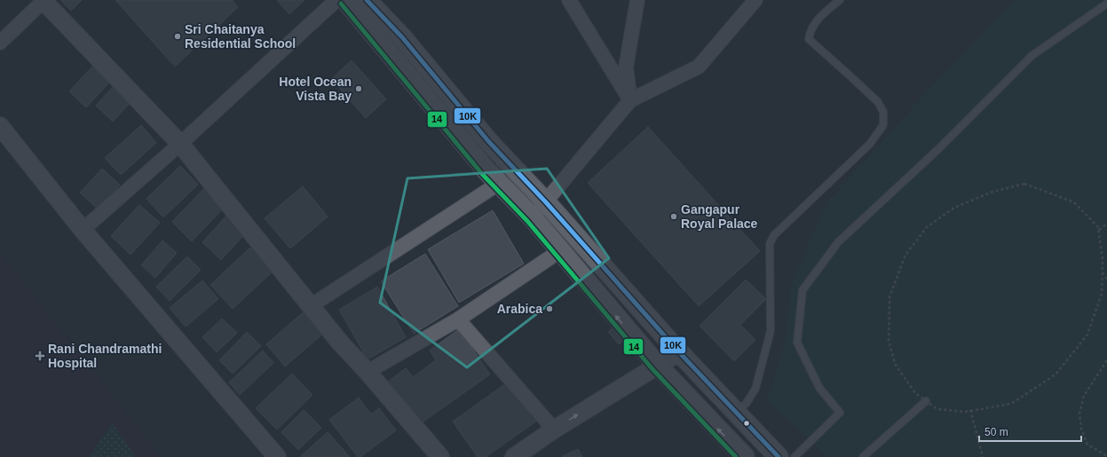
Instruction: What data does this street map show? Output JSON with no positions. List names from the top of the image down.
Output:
{
  "places": {
    "other": [
      "Sri Chaitanya Residential School",
      "Hotel Ocean Vista Bay",
      "Gangapur Royal Palace",
      "Arabica"
    ],
    "health": ["Rani Chandramathi Hospital"]
  },
  "lines": ["transit line 10K", "transit line 14"],
  "scale_bar": "50 m"
}
